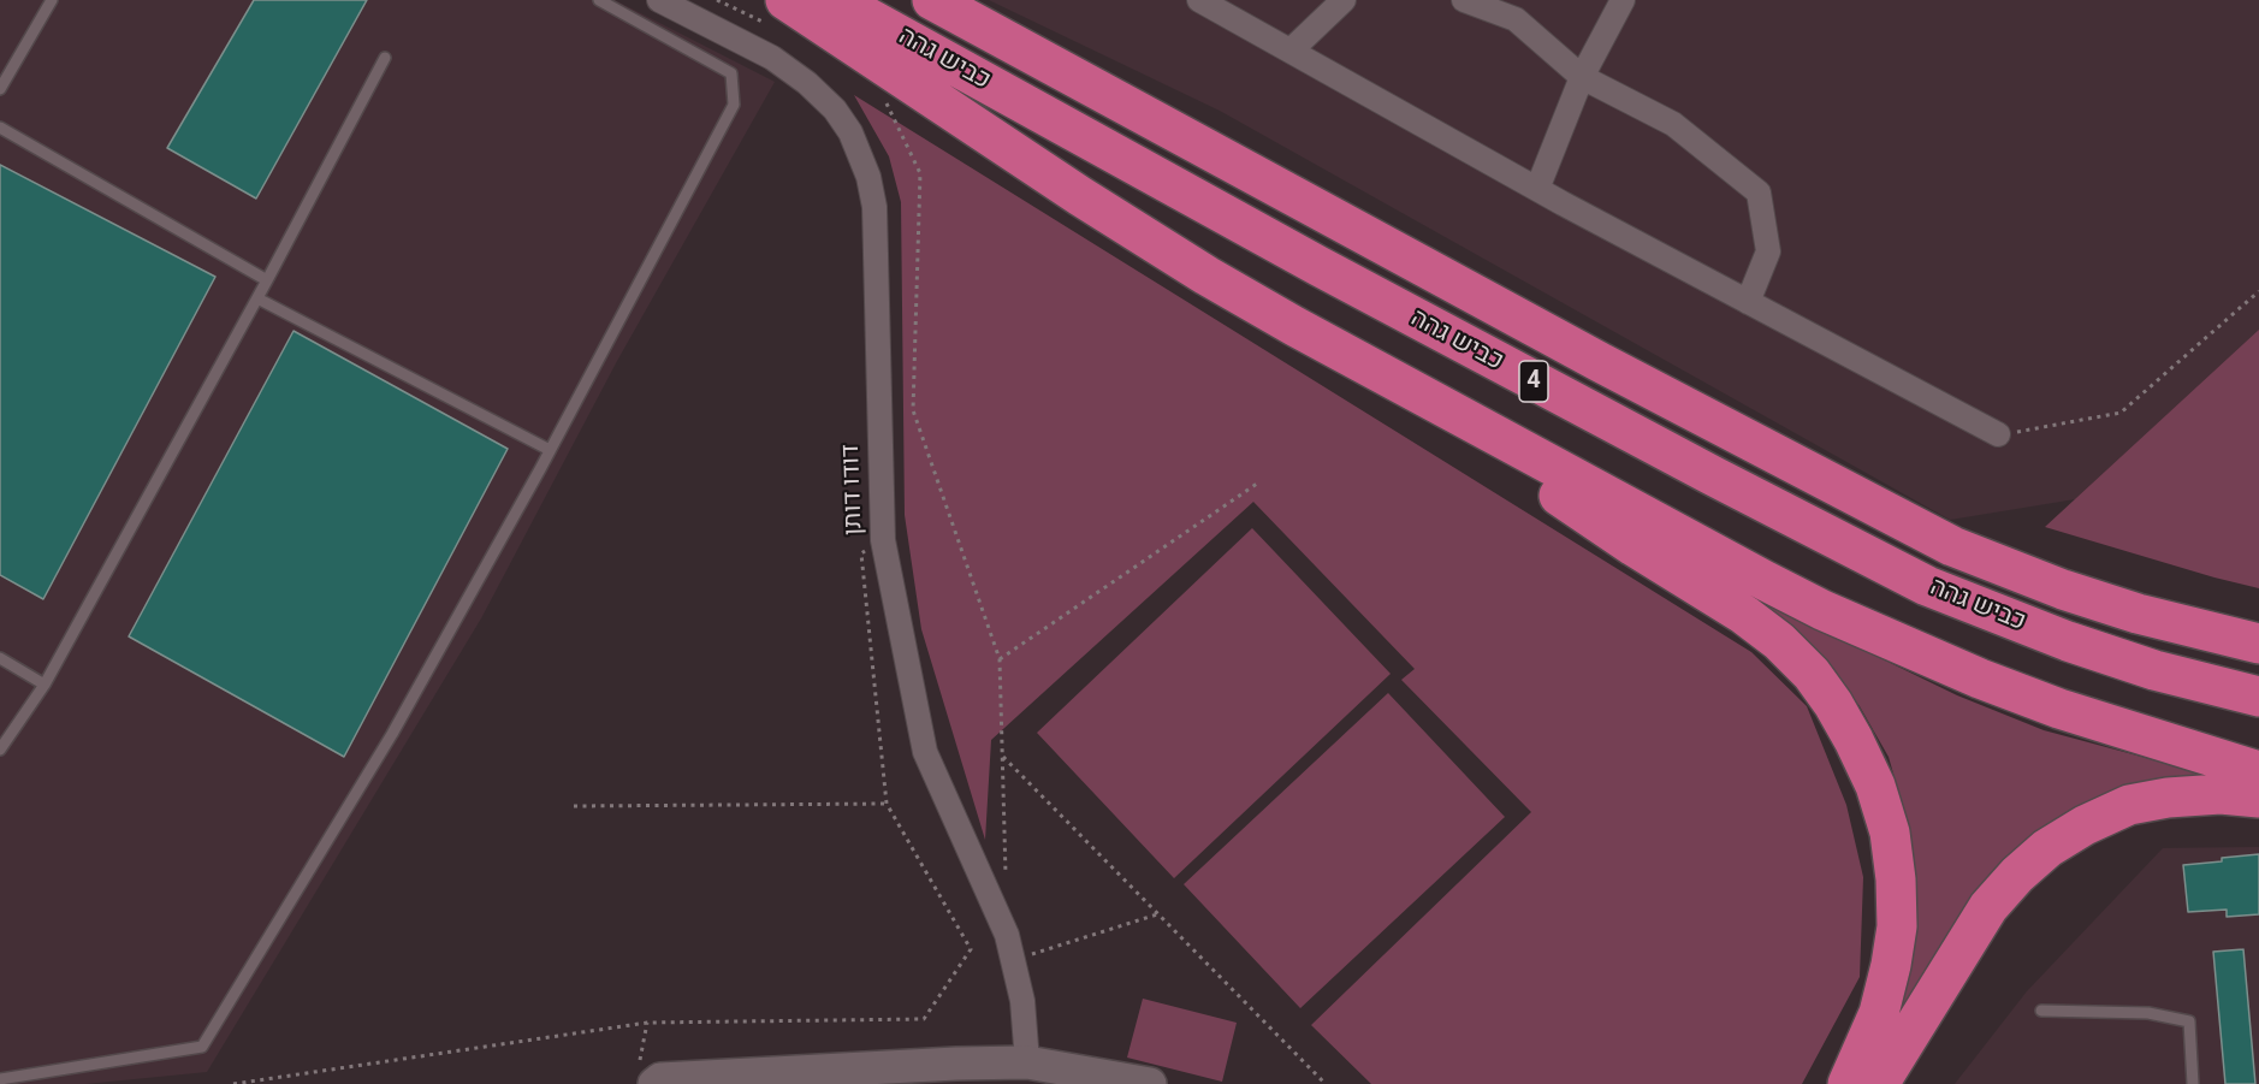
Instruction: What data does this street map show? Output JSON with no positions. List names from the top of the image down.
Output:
{
  "streets": {
    "highway": ["כביש גהה", "4"],
    "street": ["דודו דותן"]
  }
}
